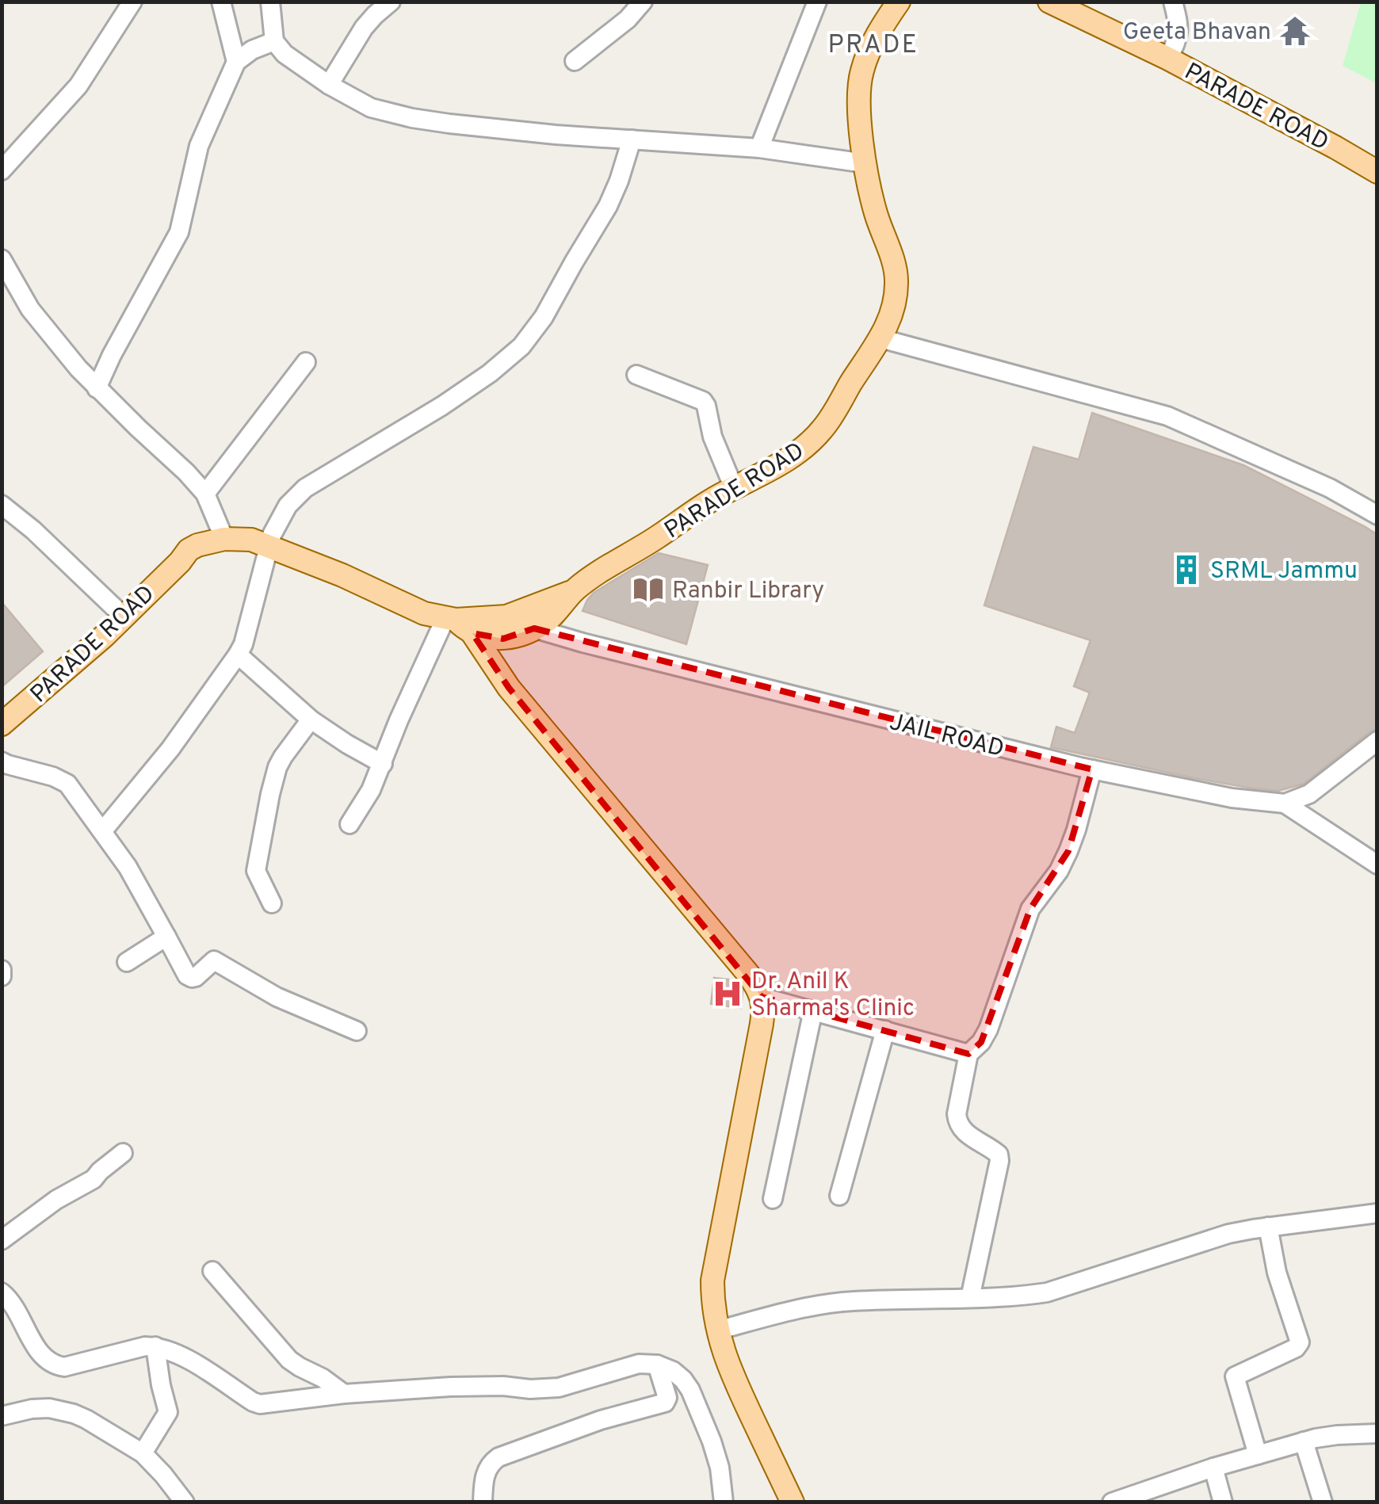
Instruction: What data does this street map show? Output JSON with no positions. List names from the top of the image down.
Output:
{
  "streets": {
    "main road": ["PARADE ROAD"],
    "street": ["JAIL ROAD"]
  },
  "crossings": [
    ["PARADE ROAD", "JAIL ROAD"]
  ],
  "districts": ["PRADE"],
  "places": {
    "temple": ["Geeta Bhavan"],
    "building": ["SRML Jammu"],
    "library": ["Ranbir Library"],
    "hospital": ["Dr. Anil K Sharma's Clinic"]
  }
}
